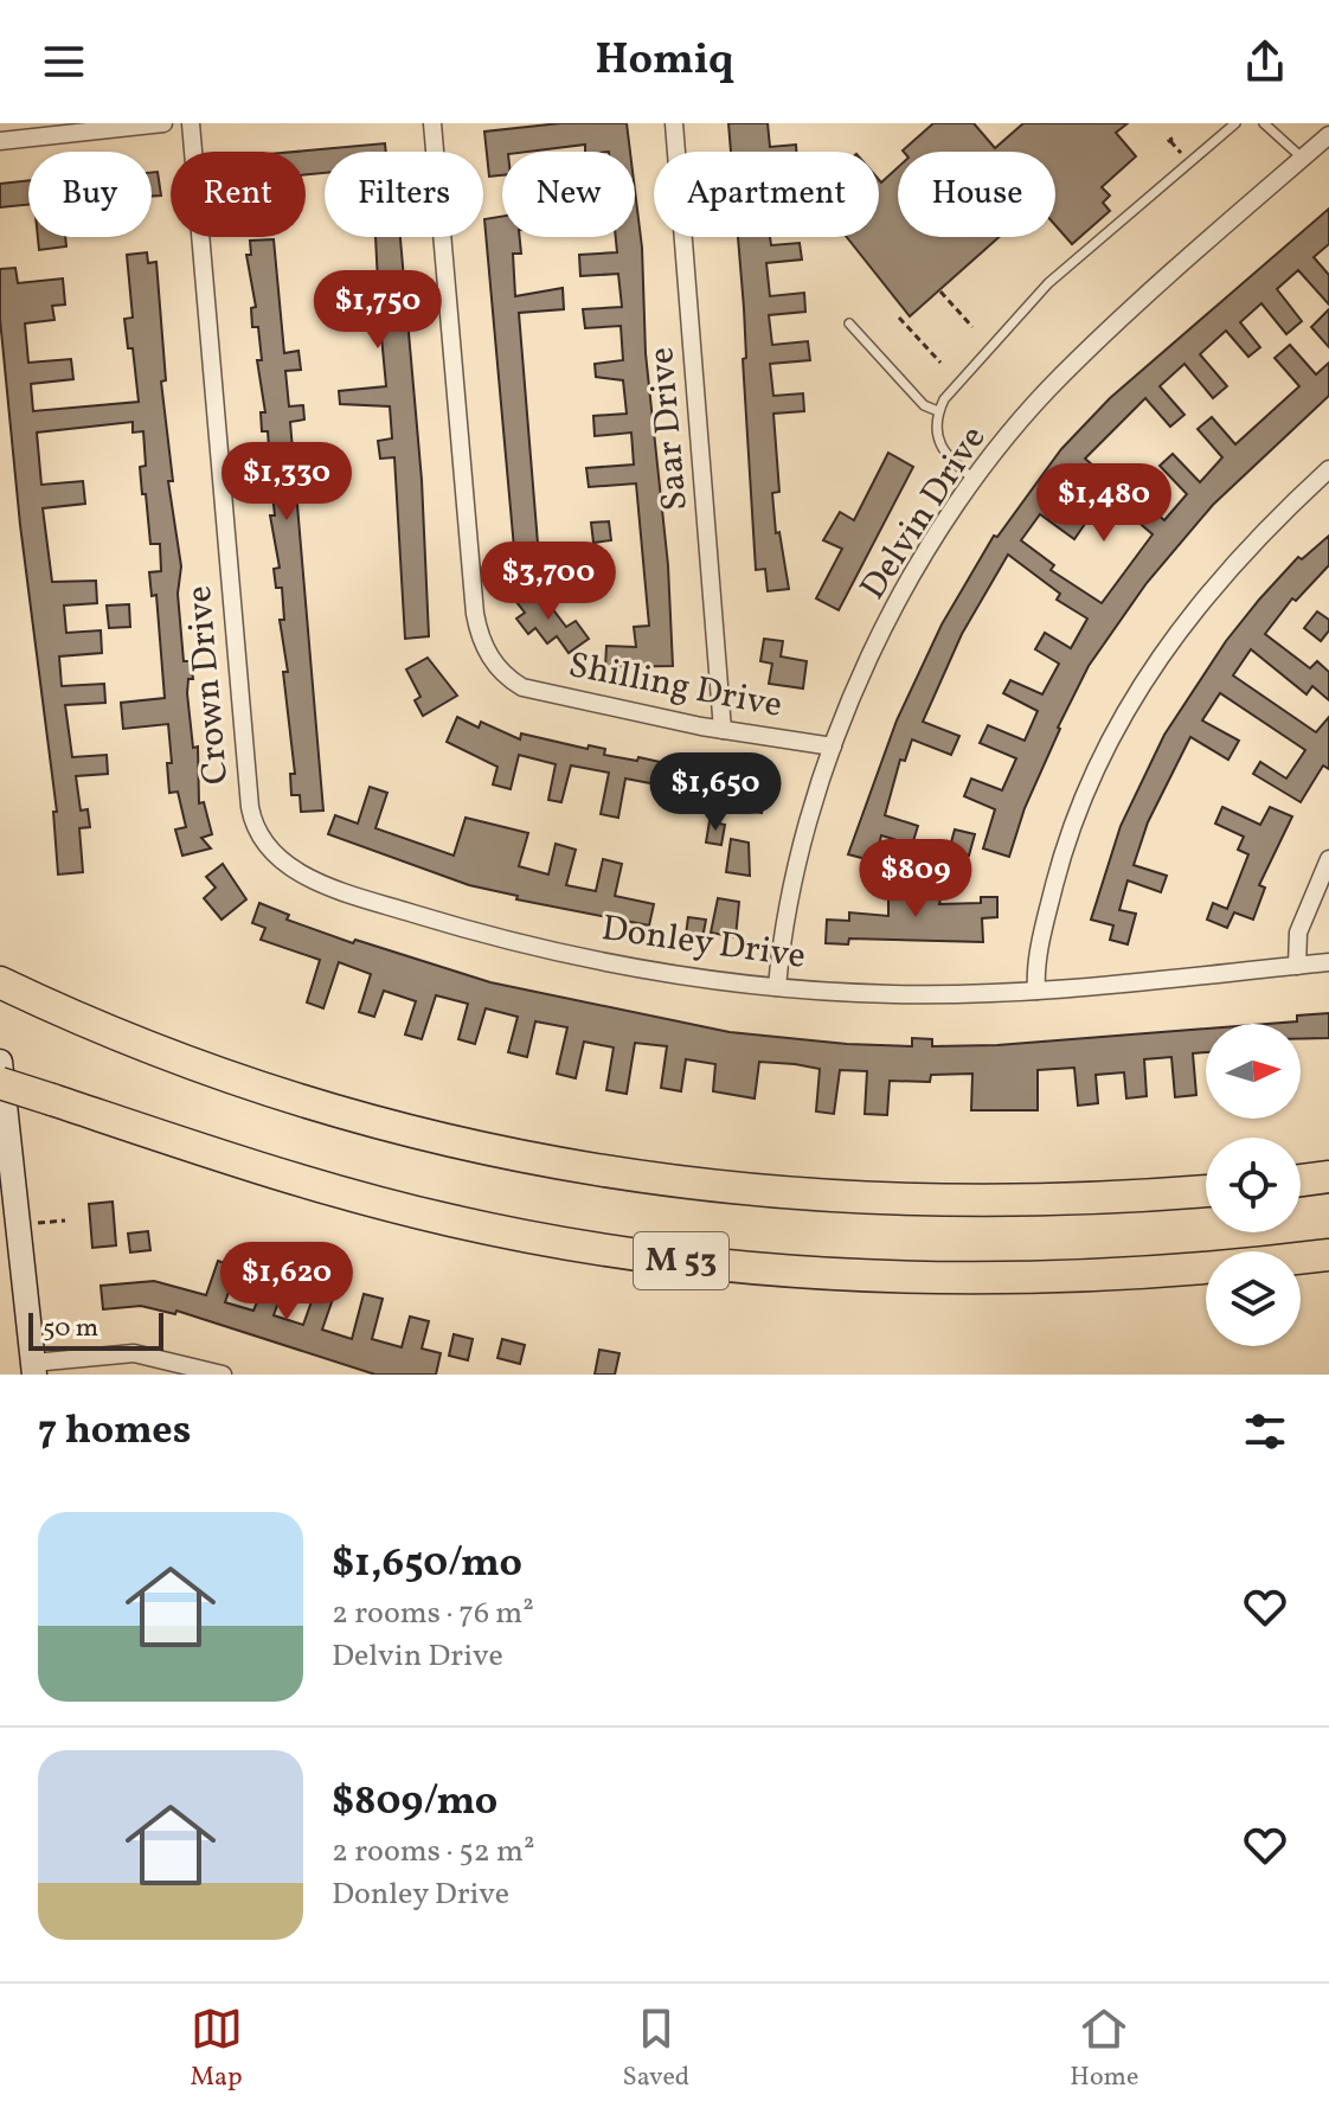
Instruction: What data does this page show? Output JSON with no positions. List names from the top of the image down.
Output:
{
  "streets": {
    "highway": ["M 53"],
    "street": [
      "Saar Drive",
      "Delvin Drive",
      "Crown Drive",
      "Shilling Drive",
      "Donley Drive"
    ]
  },
  "crossings": [
    ["Saar Drive", "Shilling Drive"],
    ["Delvin Drive", "Shilling Drive"],
    ["Delvin Drive", "Donley Drive"],
    ["Crown Drive", "Donley Drive"]
  ],
  "scale_bar": "50 m",
  "north": "right",
  "page": {
    "header": "Homiq",
    "chip": [
      "Buy",
      "Rent",
      "Filters",
      "New",
      "Apartment",
      "House"
    ],
    "price": [
      "$1,750",
      "$1,330",
      "$1,480",
      "$3,700",
      "$1,650",
      "$809",
      "$1,620"
    ],
    "scale": "50 m",
    "heading": "7 homes",
    "list": [
      {
        "name": "$1,650/mo",
        "note": "2 rooms · 76 m² · Delvin Drive"
      },
      {
        "name": "$809/mo",
        "note": "2 rooms · 52 m² · Donley Drive"
      }
    ],
    "tabs": ["Map", "Saved", "Home"]
  }
}
